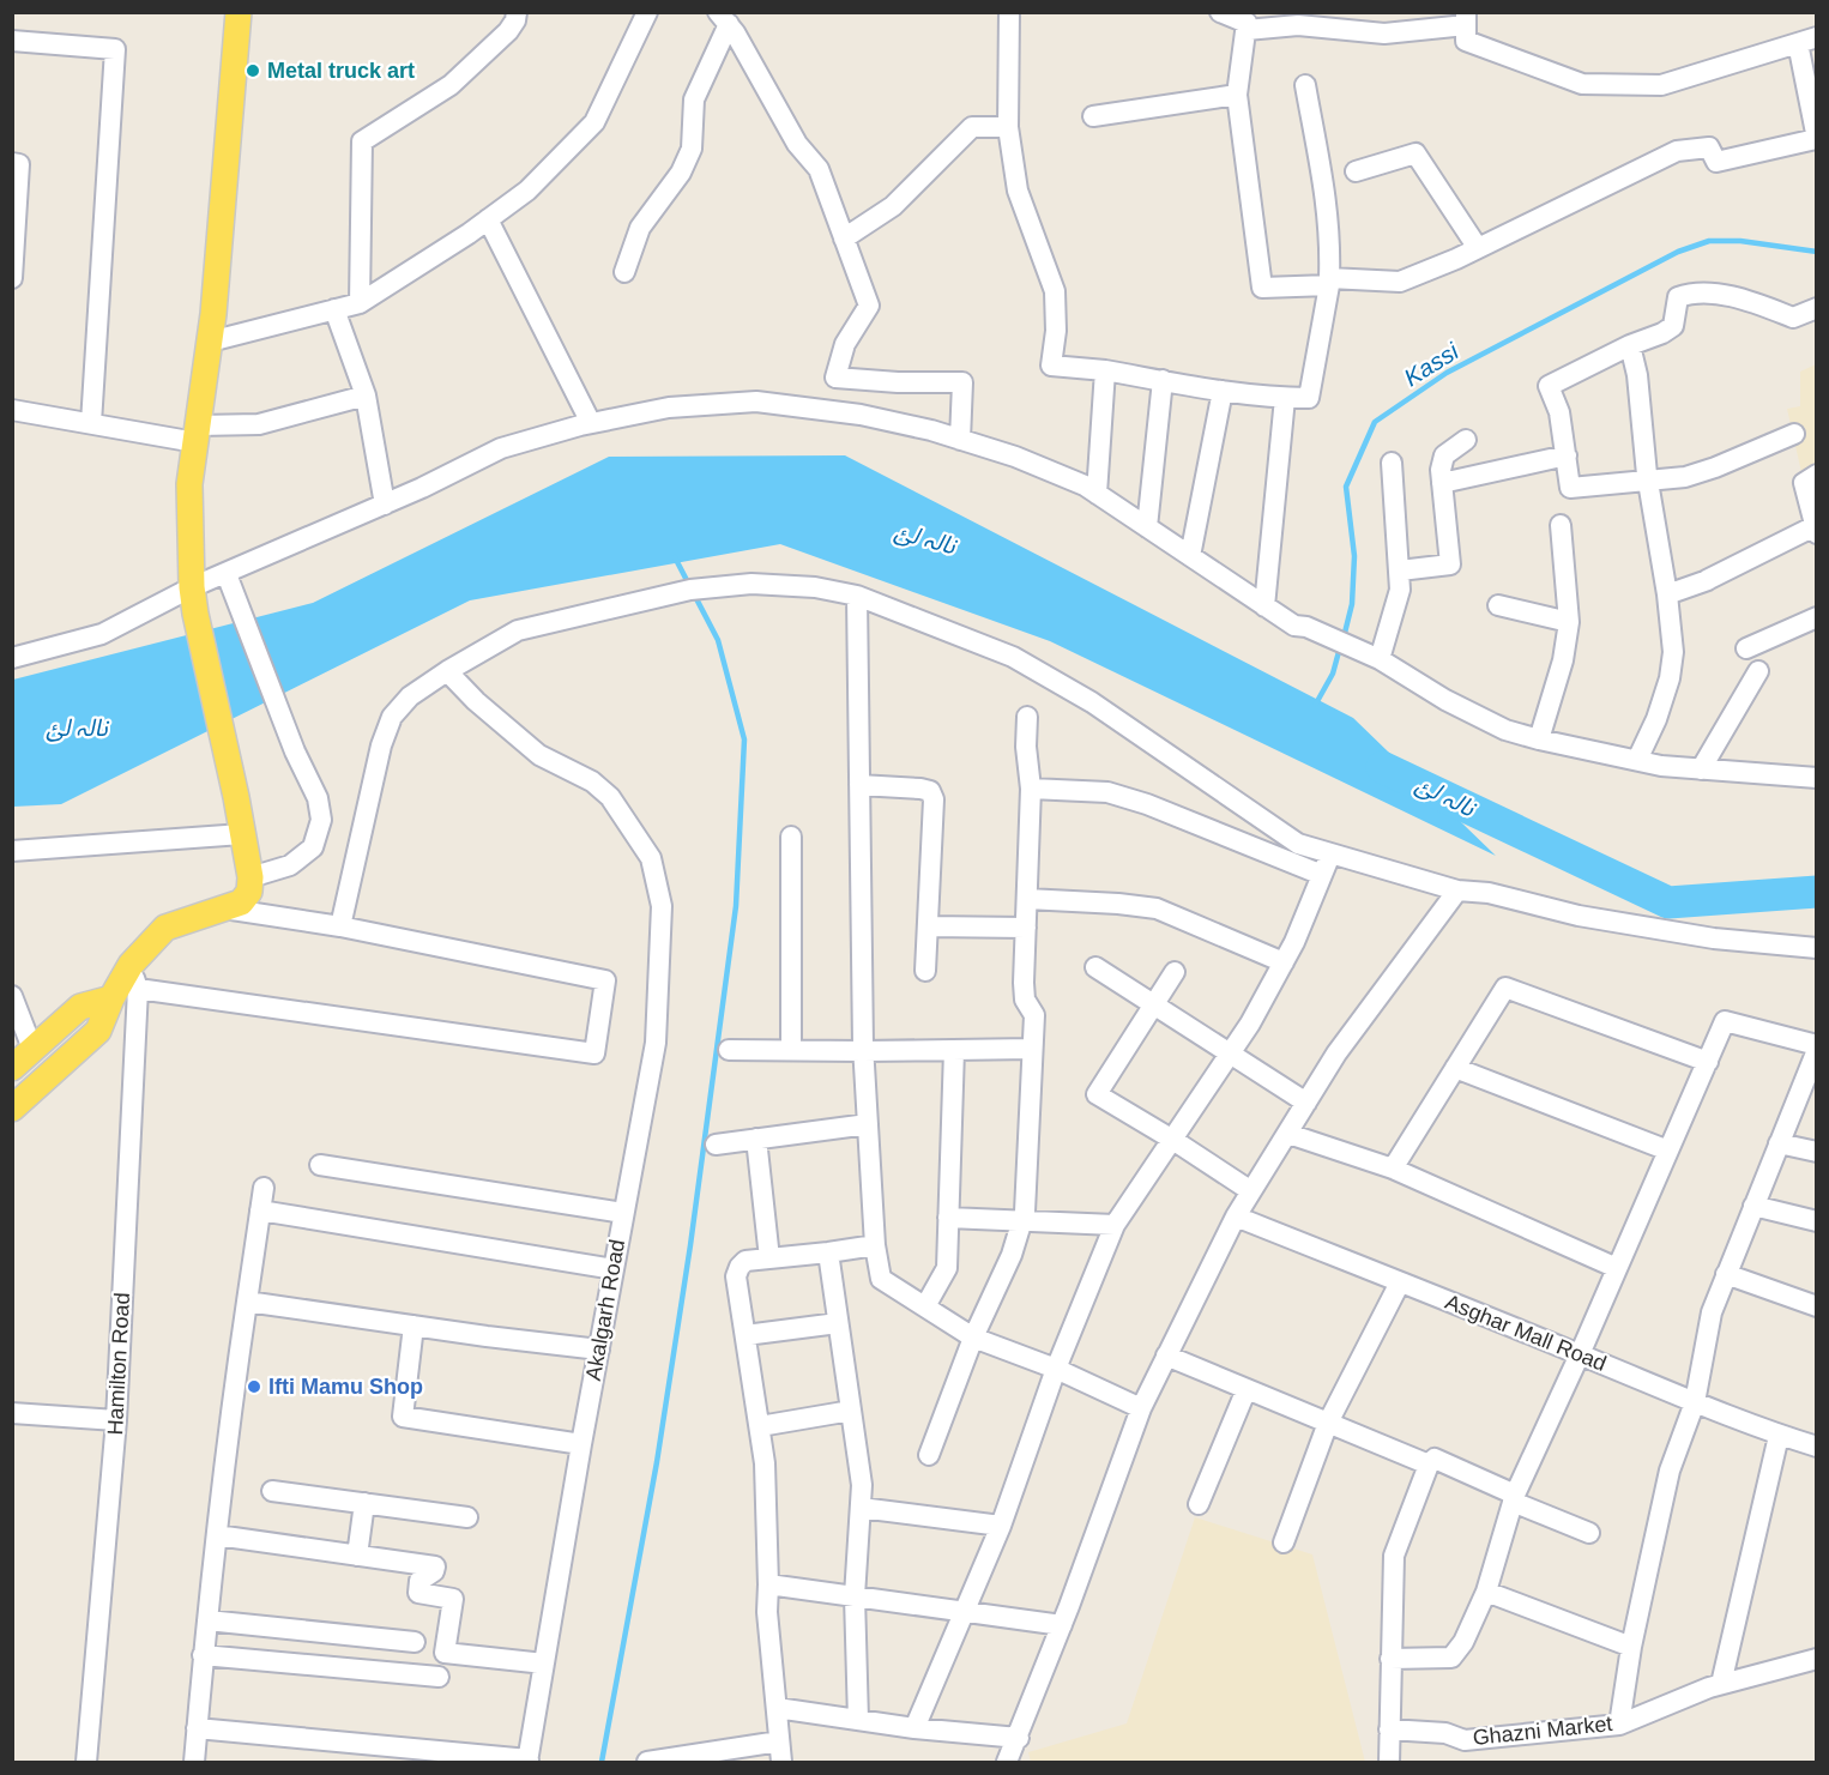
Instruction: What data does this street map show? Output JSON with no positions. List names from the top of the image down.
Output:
{
  "streets": {
    "street": [
      "Akalgarh Road",
      "Asghar Mall Road",
      "Hamilton Road",
      "Ghazni Market"
    ]
  },
  "water": ["Kassi", "نالہ لئ"],
  "places": ["Metal truck art", "Ifti Mamu Shop"]
}
